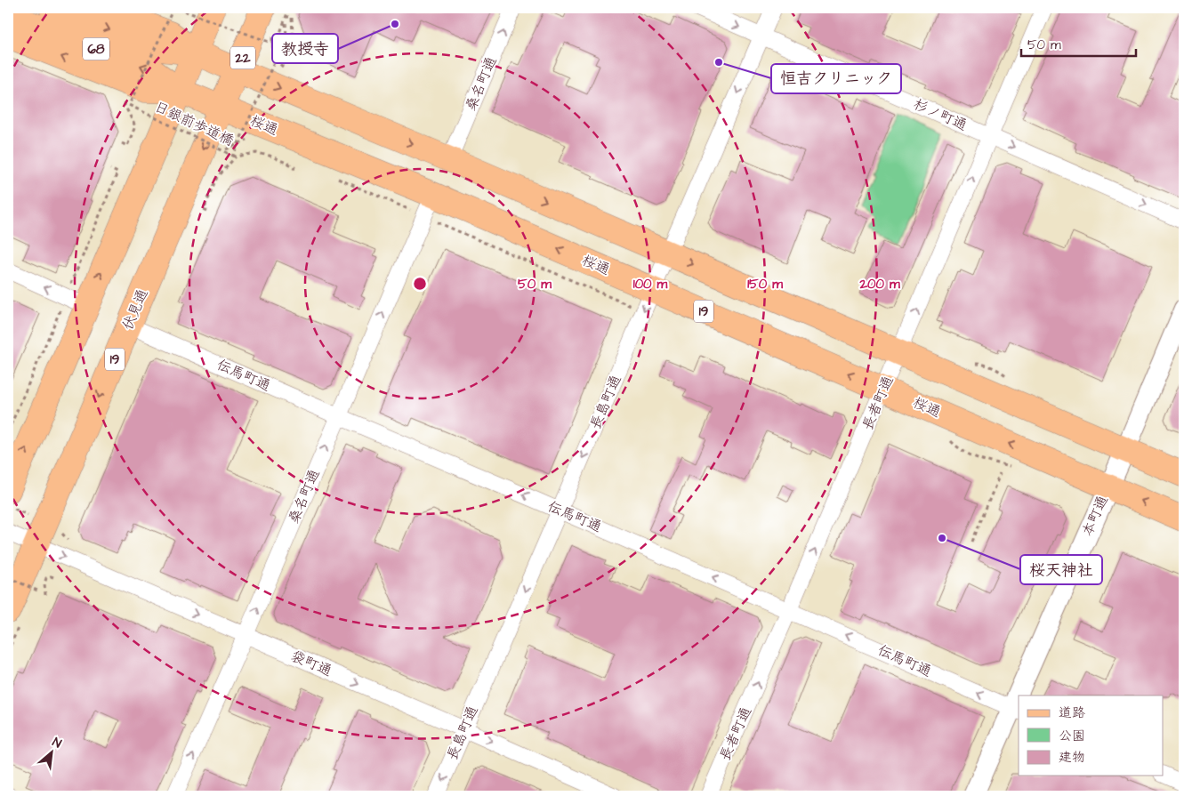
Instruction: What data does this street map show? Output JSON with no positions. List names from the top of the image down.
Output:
{
  "streets": {
    "main road": [
      "68",
      "22",
      "桜通",
      "伏見通",
      "19"
    ],
    "street": [
      "桑名町通",
      "杉ノ町通",
      "伝馬町通",
      "長島町通",
      "長者町通",
      "本町通",
      "袋町通"
    ],
    "path": ["日銀前歩道橋"]
  },
  "crossings": [
    ["68", "桜通"],
    ["桑名町通", "桜通"],
    ["桑名町通", "伝馬町通"],
    ["桑名町通", "袋町通"],
    ["杉ノ町通", "長島町通"],
    ["杉ノ町通", "長者町通"],
    ["日銀前歩道橋", "伏見通"],
    ["桜通", "伏見通"],
    ["桜通", "長島町通"],
    ["桜通", "長者町通"],
    ["桜通", "本町通"],
    ["伏見通", "伝馬町通"],
    ["伏見通", "袋町通"],
    ["伝馬町通", "長島町通"],
    ["伝馬町通", "長者町通"],
    ["伝馬町通", "本町通"],
    ["長島町通", "袋町通"]
  ],
  "one_way": [
    "桑名町通",
    "杉ノ町通",
    "伝馬町通",
    "長島町通",
    "長者町通",
    "袋町通"
  ],
  "places": ["教授寺", "恒吉クリニック", "桜天神社"],
  "legend": ["道路", "公園", "建物"],
  "scale_bar": "50 m",
  "north": "top right",
  "rings": [
    "50 m",
    "100 m",
    "150 m",
    "200 m"
  ]
}
